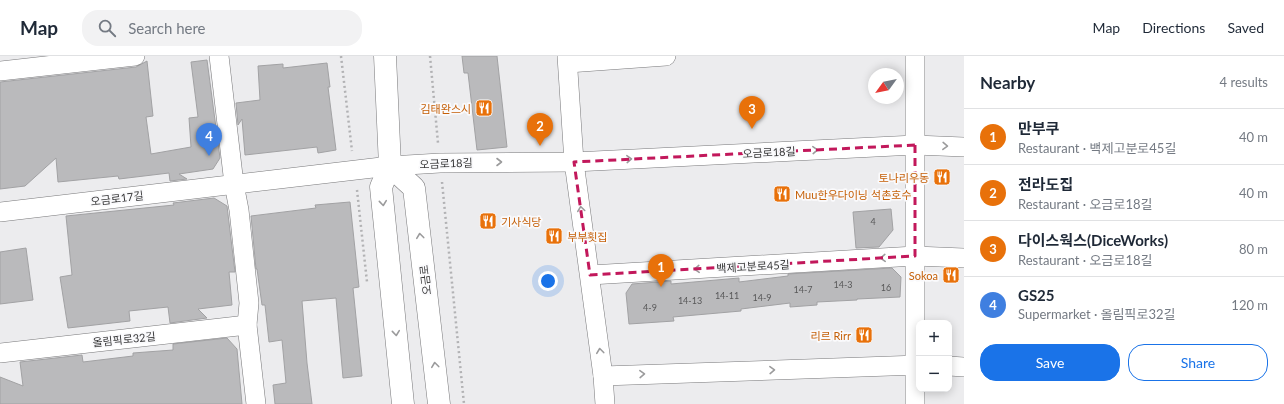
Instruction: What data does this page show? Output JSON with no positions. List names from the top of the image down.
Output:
{
  "streets": {
    "main road": ["오금로"],
    "street": [
      "오금로18길",
      "오금로17길",
      "백제고분로45길",
      "올림픽로32길"
    ]
  },
  "crossings": [
    ["오금로18길", "오금로17길"],
    ["오금로18길", "오금로"],
    ["오금로17길", "오금로"]
  ],
  "one_way": ["오금로18길"],
  "places": {
    "restaurant": [
      "김태완스시",
      "토나리우동",
      "Muu한우다이닝 석촌호수",
      "기사식당",
      "부부횟집",
      "Sokoa",
      "리르 Rirr"
    ]
  },
  "house_numbers": [
    "4",
    "14-3",
    "16",
    "14-7",
    "14-11",
    "14-9",
    "14-13",
    "4-9"
  ],
  "north": "bottom left",
  "page": {
    "header": "Map",
    "search": "Search here",
    "nav": ["Map", "Directions", "Saved"],
    "heading": ["Nearby", "4 results"],
    "pins": [
      "3",
      "2",
      "4",
      "1"
    ],
    "list": [
      {
        "mark": "1",
        "name": "만부쿠",
        "note": "Restaurant · 백제고분로45길",
        "value": "40 m"
      },
      {
        "mark": "2",
        "name": "전라도집",
        "note": "Restaurant · 오금로18길",
        "value": "40 m"
      },
      {
        "mark": "3",
        "name": "다이스웍스(DiceWorks)",
        "note": "Restaurant · 오금로18길",
        "value": "80 m"
      },
      {
        "mark": "4",
        "name": "GS25",
        "note": "Supermarket · 올림픽로32길",
        "value": "120 m"
      }
    ],
    "map_buttons": ["+", "−"],
    "buttons": ["Save", "Share"]
  }
}
